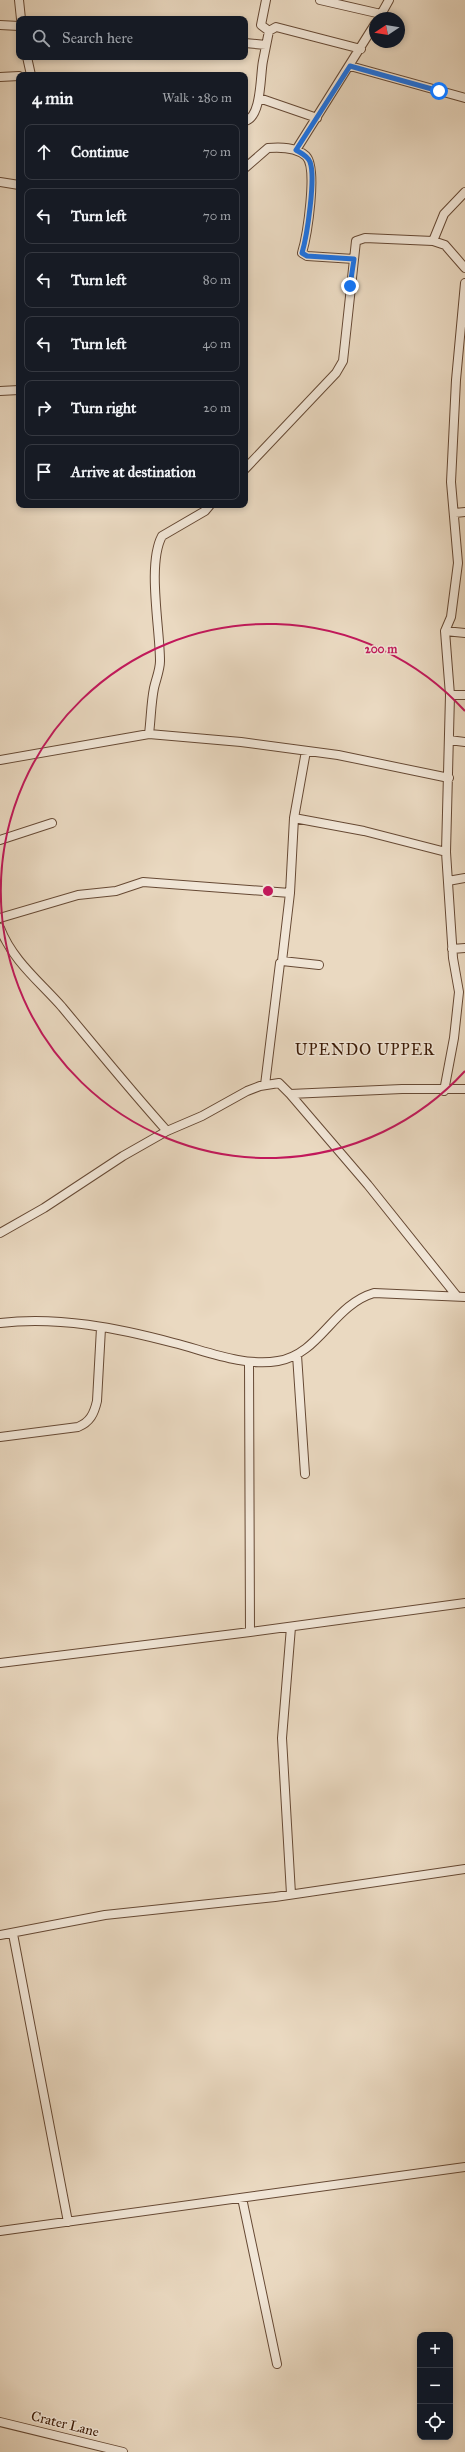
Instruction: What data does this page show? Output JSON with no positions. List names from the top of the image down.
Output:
{
  "streets": {
    "street": ["Crater Lane"]
  },
  "districts": ["UPENDO UPPER"],
  "north": "left",
  "page": {
    "search": "Search here",
    "heading": ["4 min", "Walk · 280 m"],
    "list": [
      ["Continue", "70 m"],
      ["Turn left", "70 m"],
      ["Turn left", "80 m"],
      ["Turn left", "40 m"],
      ["Turn right", "20 m"],
      "Arrive at destination"
    ],
    "map_buttons": ["+", "−"]
  },
  "rings": ["200 m"]
}
